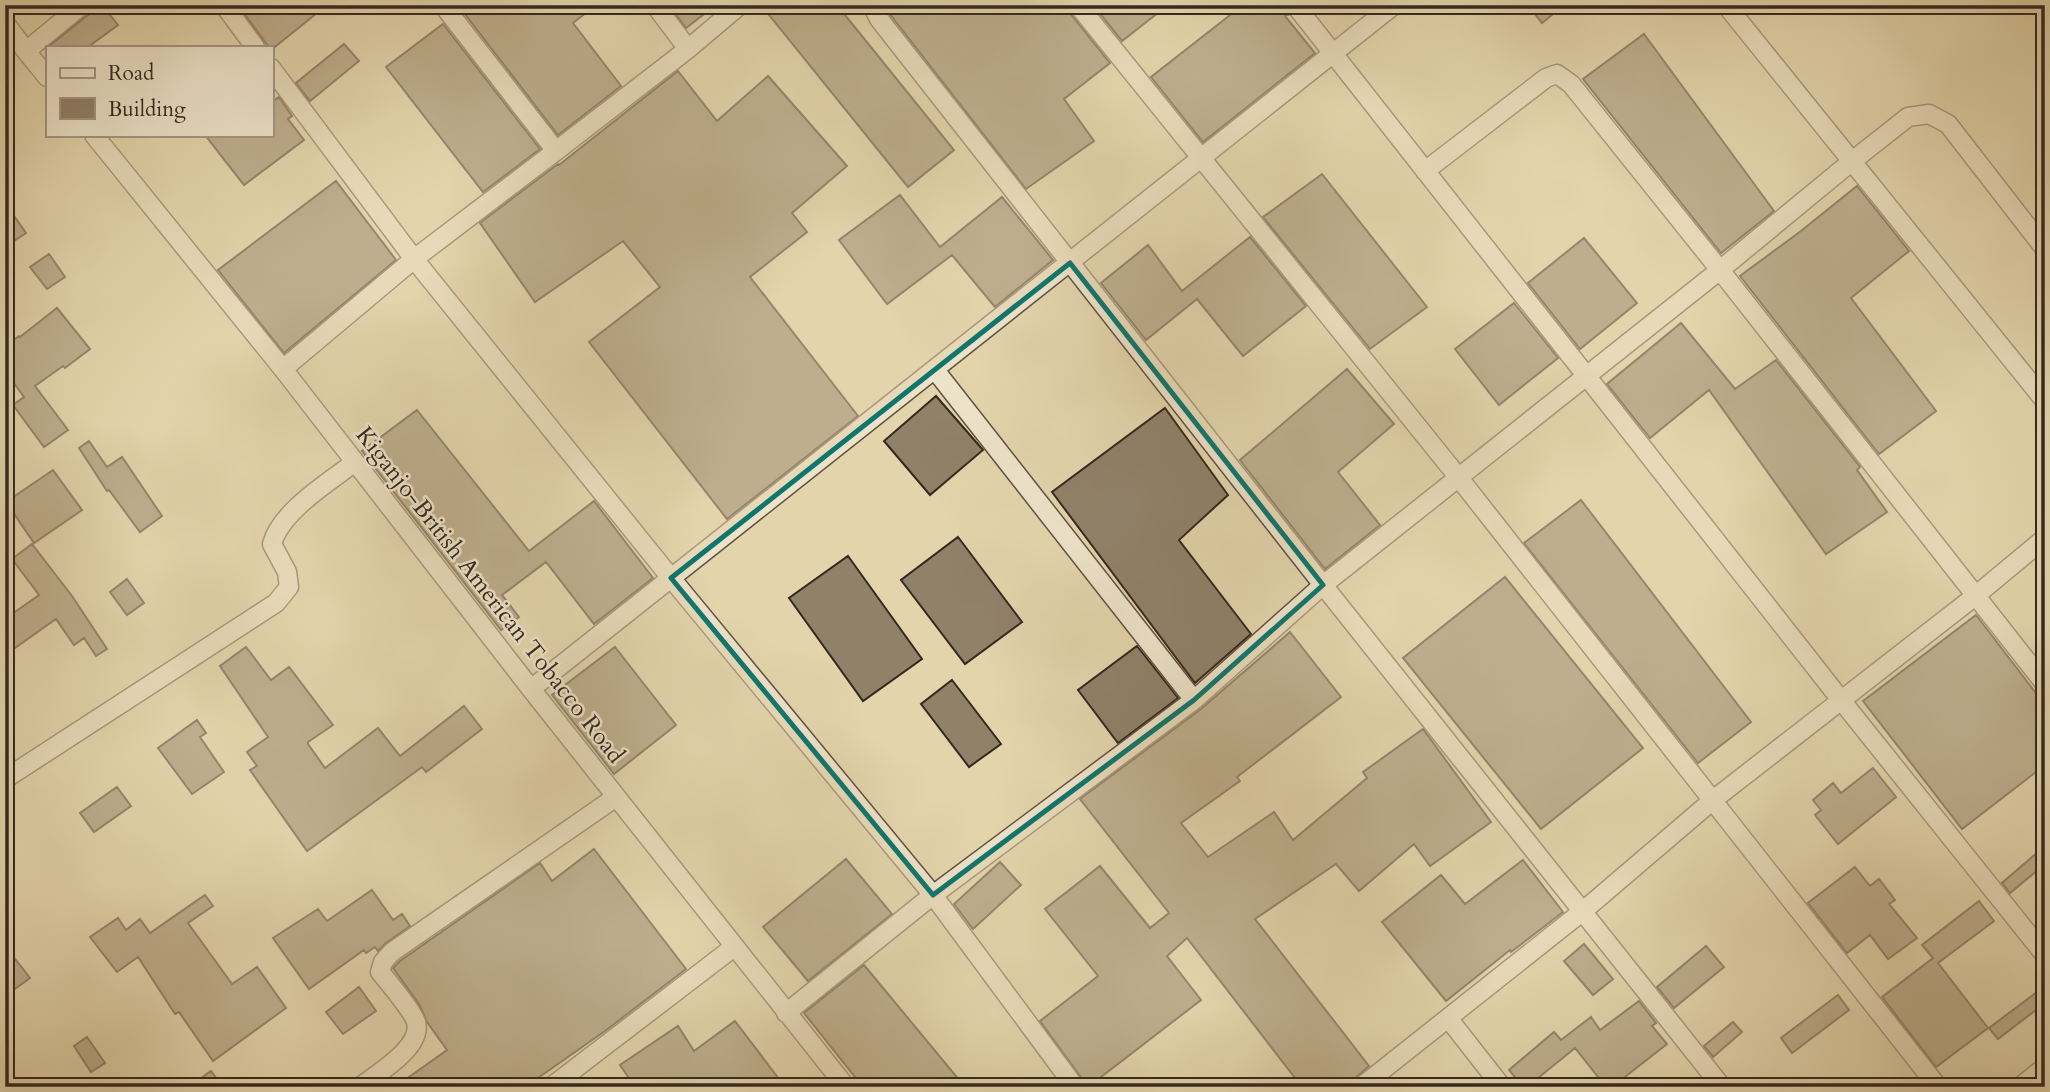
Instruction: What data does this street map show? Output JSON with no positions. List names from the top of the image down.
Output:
{
  "streets": {
    "street": ["Kiganjo-British American Tobacco Road"]
  },
  "legend": ["Road", "Building"]
}
